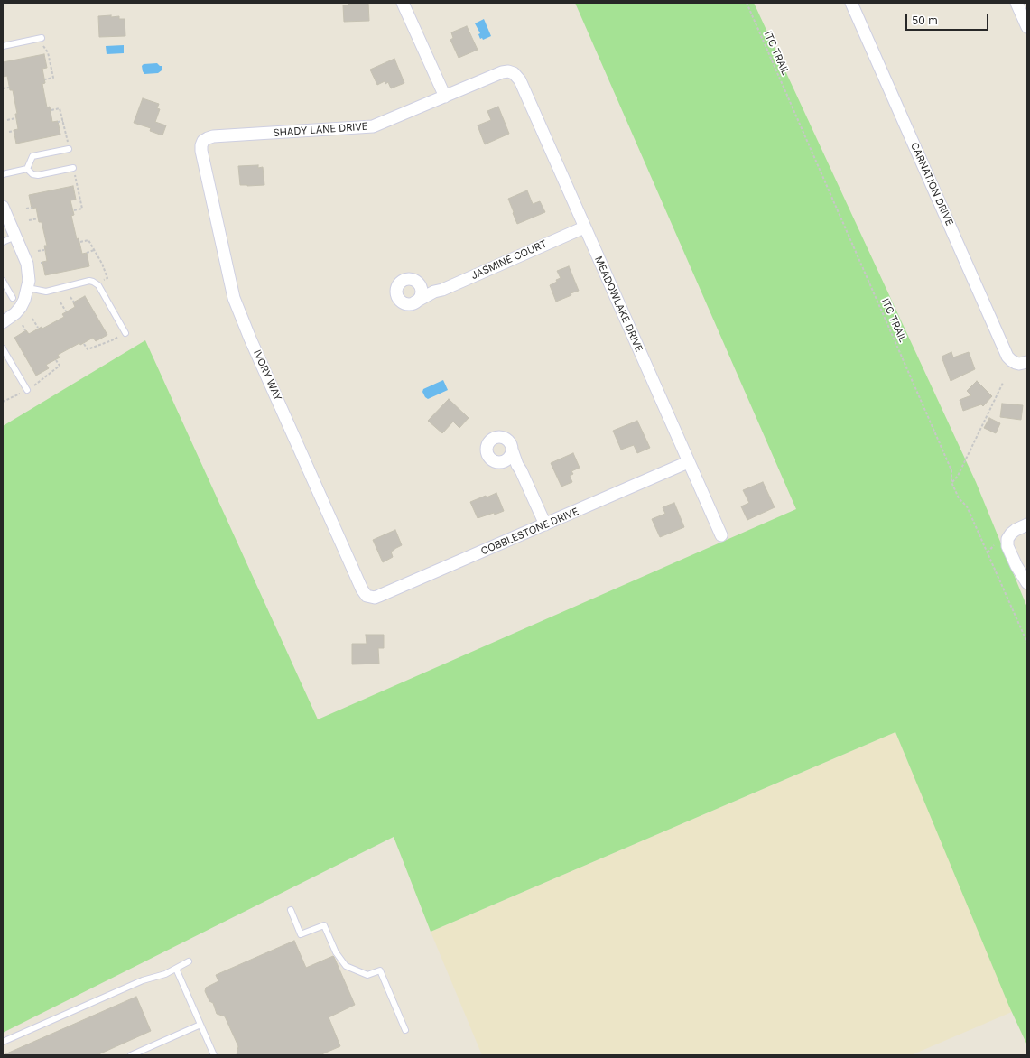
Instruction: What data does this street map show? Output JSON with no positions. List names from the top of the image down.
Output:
{
  "streets": {
    "street": [
      "SHADY LANE DRIVE",
      "CARNATION DRIVE",
      "JASMINE COURT",
      "MEADOWLAKE DRIVE",
      "IVORY WAY",
      "COBBLESTONE DRIVE"
    ],
    "path": ["ITC TRAIL"]
  },
  "crossings": [
    ["SHADY LANE DRIVE", "MEADOWLAKE DRIVE"],
    ["SHADY LANE DRIVE", "IVORY WAY"],
    ["JASMINE COURT", "MEADOWLAKE DRIVE"],
    ["MEADOWLAKE DRIVE", "COBBLESTONE DRIVE"],
    ["IVORY WAY", "COBBLESTONE DRIVE"]
  ],
  "scale_bar": "50 m"
}
